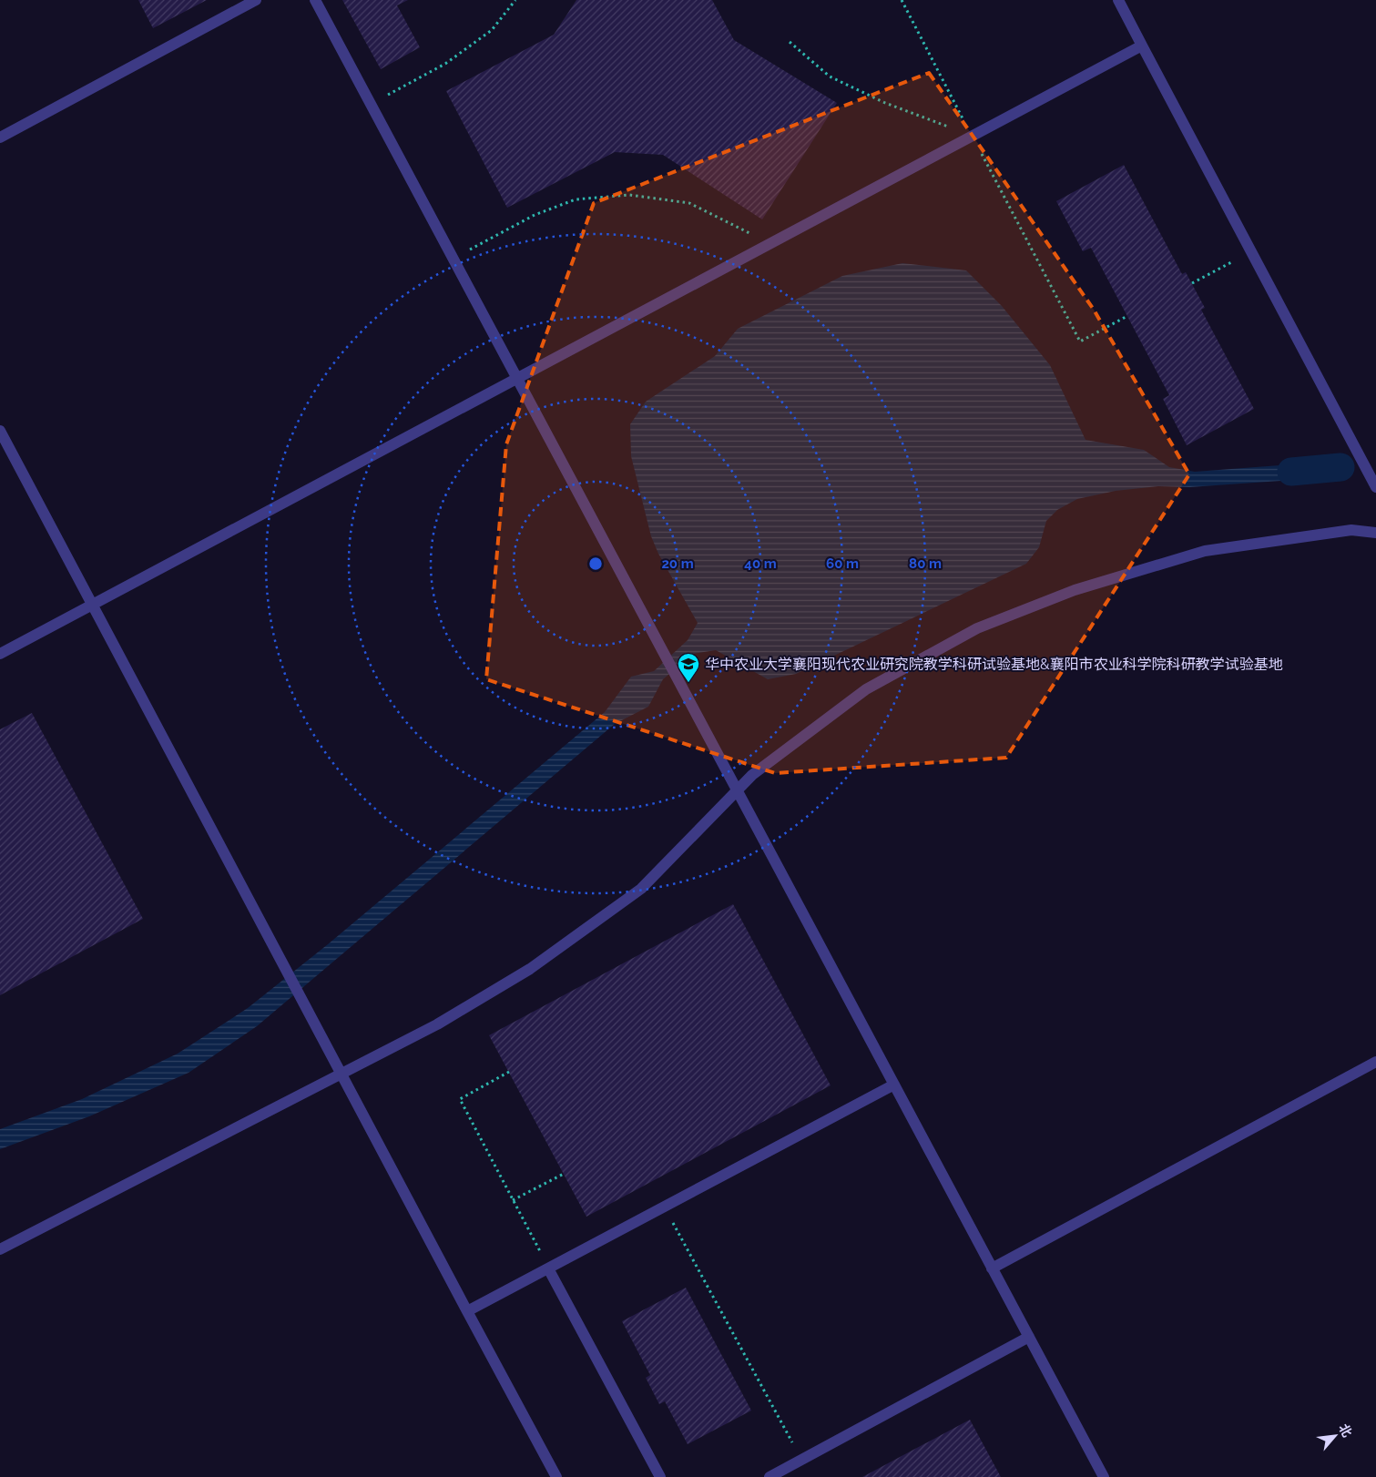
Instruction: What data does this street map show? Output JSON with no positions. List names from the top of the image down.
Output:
{
  "places": {
    "school or university": ["华中农业大学襄阳现代农业研究院教学科研试验基地&襄阳市农业科学院科研教学试验基地"]
  },
  "north": "top right",
  "rings": [
    "20 m",
    "40 m",
    "60 m",
    "80 m"
  ]
}
